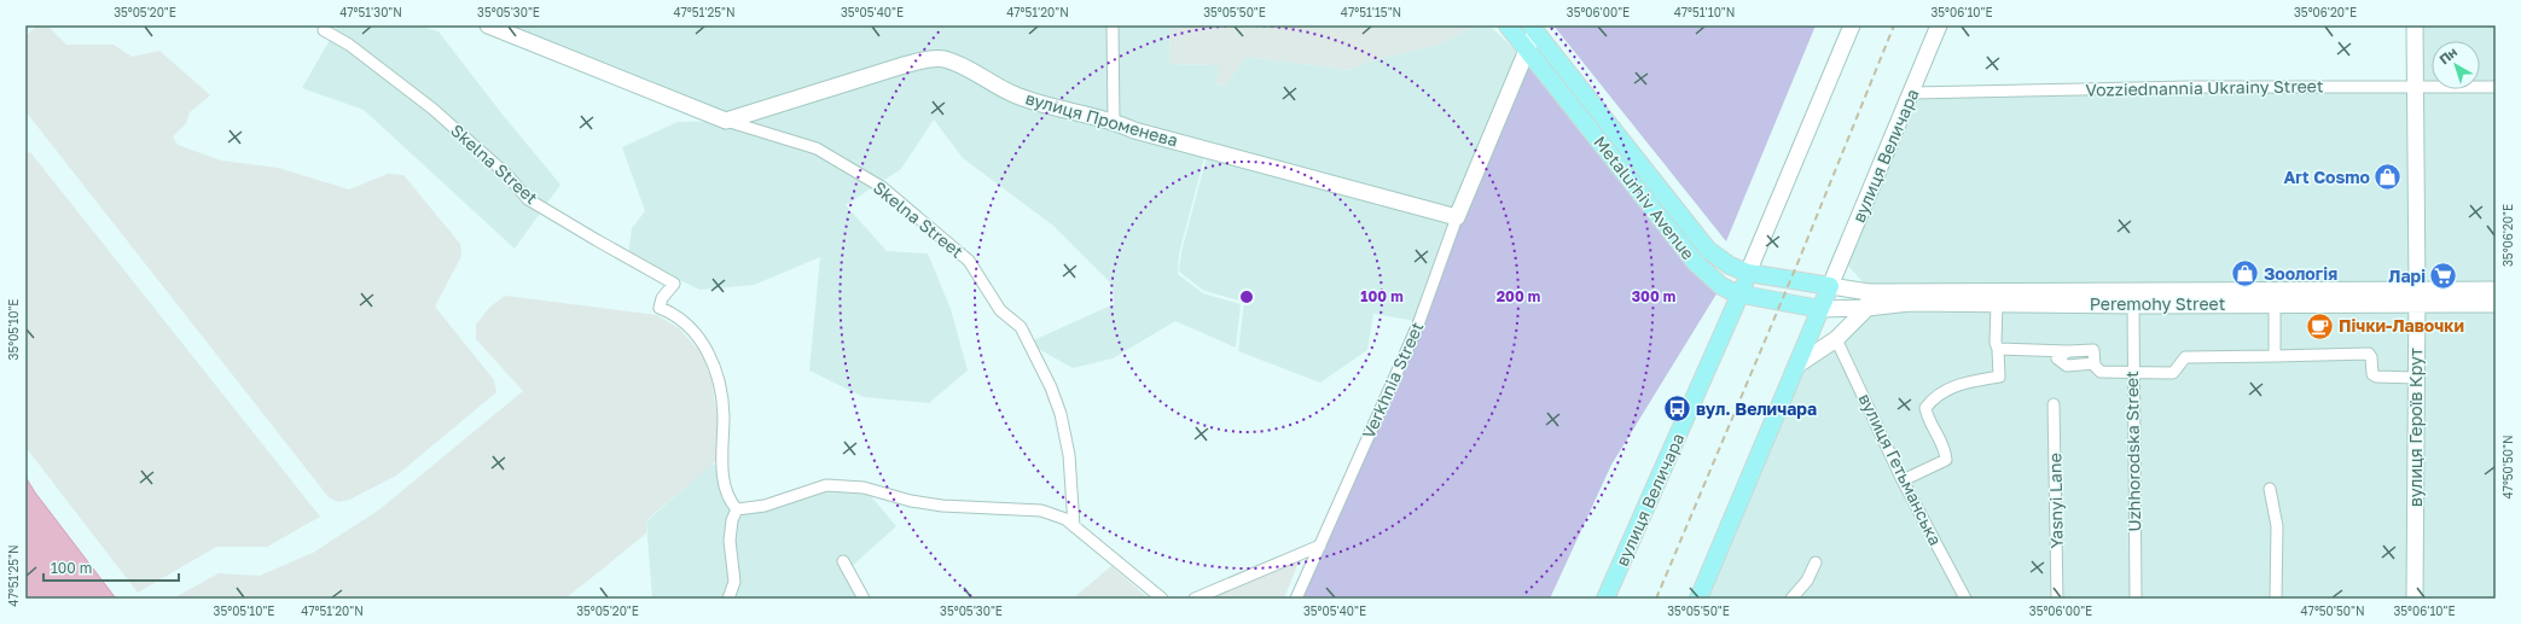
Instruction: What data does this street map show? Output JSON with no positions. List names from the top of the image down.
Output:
{
  "streets": {
    "main road": ["вулиця Величара", "Metalurhiv Avenue"],
    "street": [
      "Vozziednannia Ukrainy Street",
      "вулиця Променева",
      "Skelna Street",
      "Peremohy Street",
      "Verkhnia Street",
      "вулиця Героїв Крут",
      "Uzhhorodska Street",
      "вулиця Гетьманська",
      "Yasnyi Lane"
    ]
  },
  "crossings": [
    ["Vozziednannia Ukrainy Street", "вулиця Величара"],
    ["Vozziednannia Ukrainy Street", "вулиця Героїв Крут"],
    ["вулиця Променева", "Skelna Street"],
    ["вулиця Променева", "Verkhnia Street"],
    ["вулиця Величара", "Metalurhiv Avenue"],
    ["вулиця Величара", "Peremohy Street"],
    ["Metalurhiv Avenue", "Peremohy Street"],
    ["Metalurhiv Avenue", "Verkhnia Street"],
    ["Peremohy Street", "вулиця Героїв Крут"],
    ["Peremohy Street", "Uzhhorodska Street"]
  ],
  "places": {
    "shop": ["Art Cosmo", "Зоологія"],
    "supermarket": ["Ларі"],
    "cafe": ["Пічки-Лавочки"],
    "bus stop": ["вул. Величара"]
  },
  "scale_bar": "100 m",
  "north": "top left",
  "coordinates": [
    "35°05'20\"E",
    "47°51'30\"N",
    "35°05'30\"E",
    "47°51'25\"N",
    "35°05'40\"E",
    "47°51'20\"N",
    "35°05'50\"E",
    "47°51'15\"N",
    "35°06'00\"E",
    "47°51'10\"N",
    "35°06'10\"E",
    "35°06'20\"E",
    "35°05'10\"E",
    "47°50'50\"N"
  ],
  "rings": ["100 m", "200 m", "300 m"]
}
